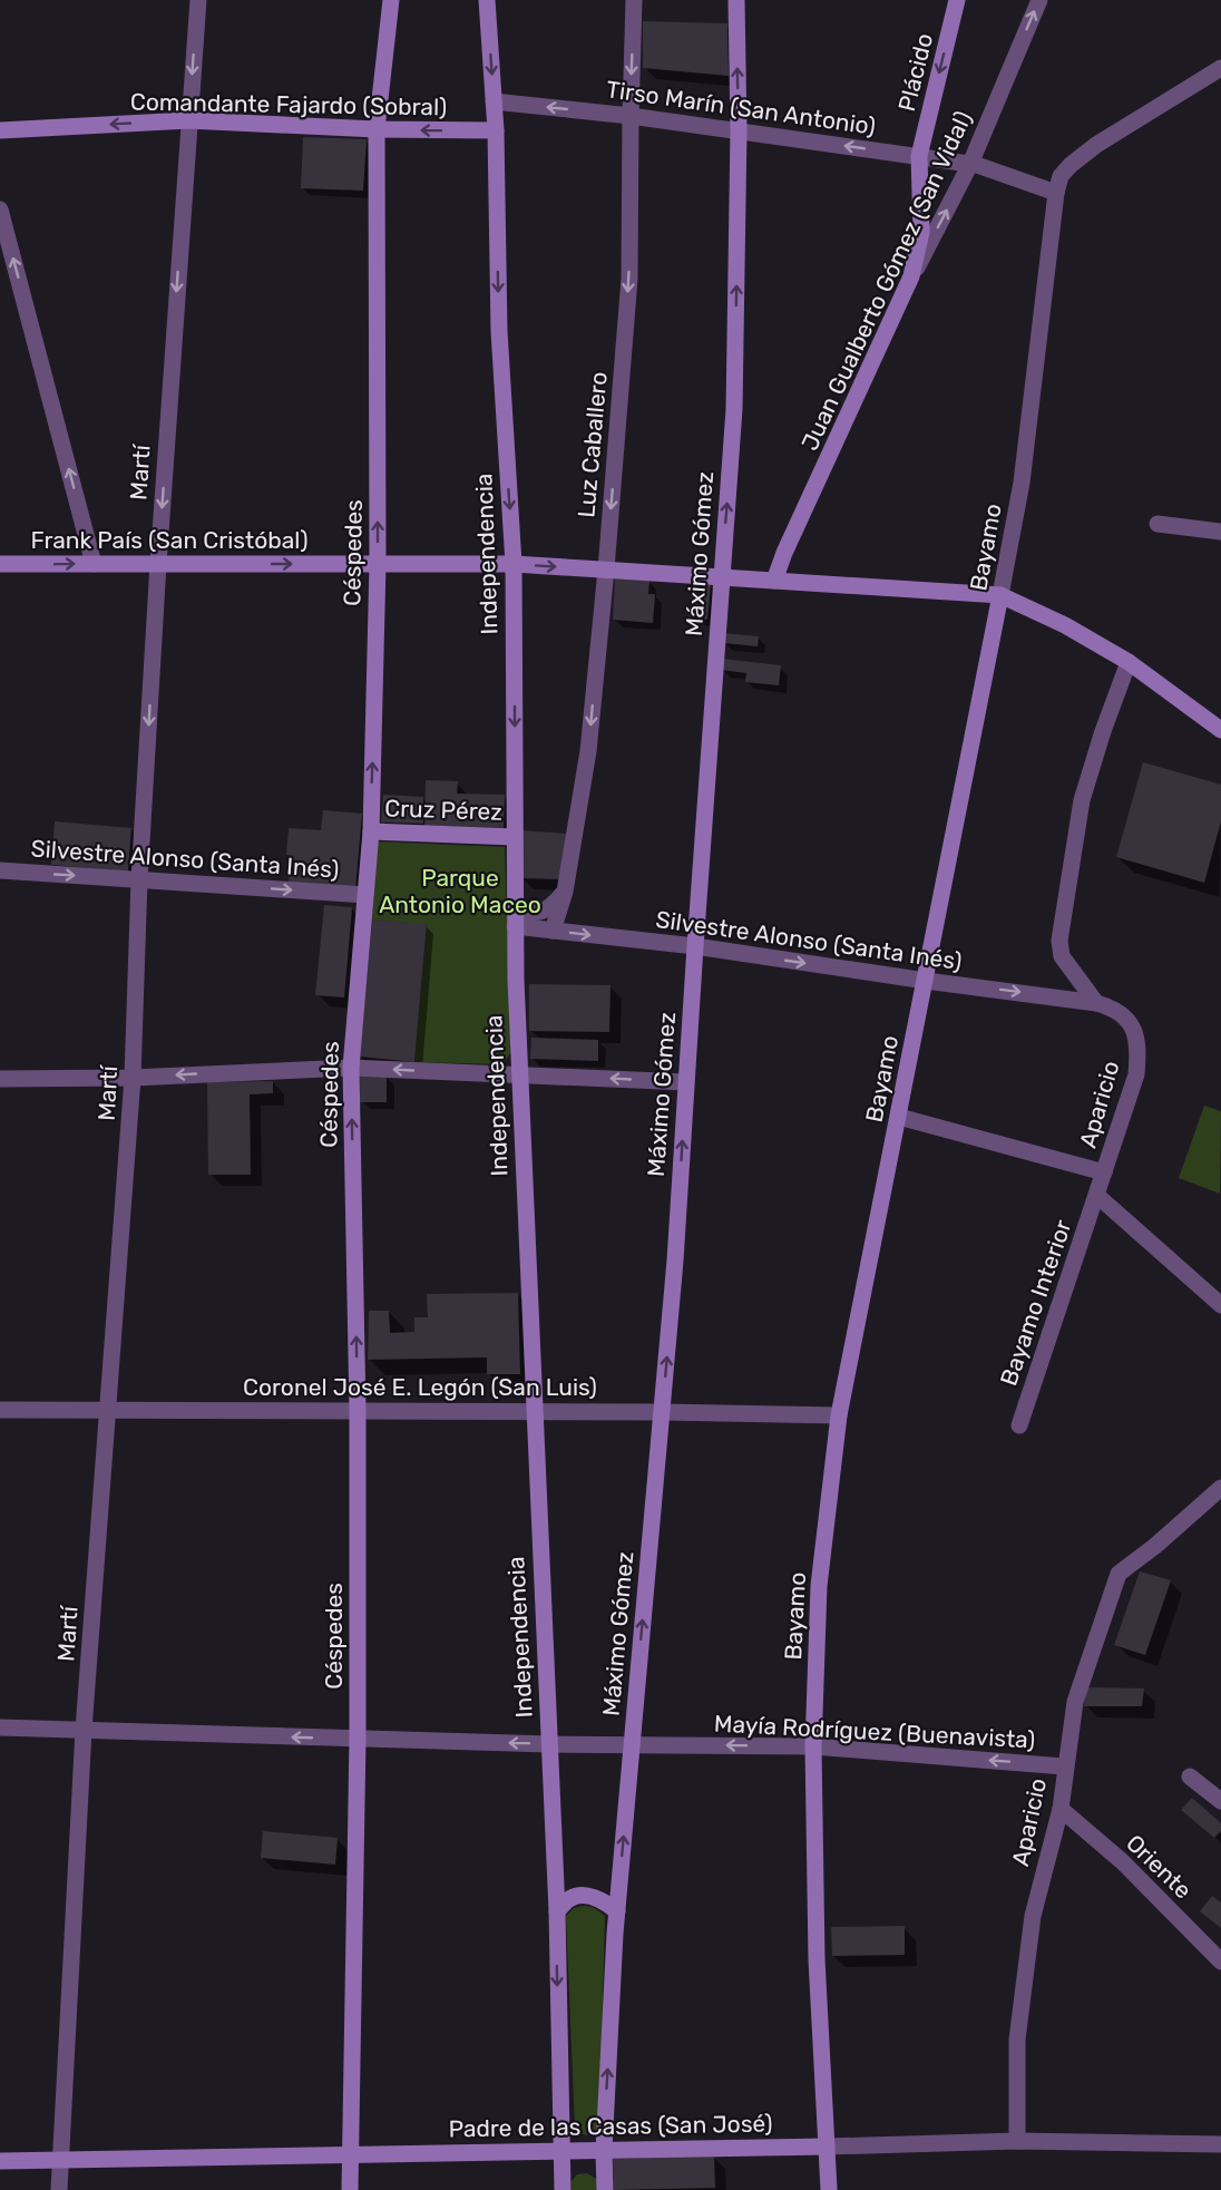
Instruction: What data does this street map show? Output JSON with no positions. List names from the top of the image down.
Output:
{
  "streets": {
    "street": [
      "Plácido",
      "Comandante Fajardo (Sobral)",
      "Tirso Marín (San Antonio)",
      "Juan Gualberto Gómez (San Vidal)",
      "Luz Caballero",
      "Martí",
      "Frank País (San Cristóbal)",
      "Bayamo",
      "Céspedes",
      "Independencia",
      "Máximo Gómez",
      "Cruz Pérez",
      "Silvestre Alonso (Santa Inés)",
      "Aparicio",
      "Bayamo Interior",
      "Coronel José E. Legón (San Luis)",
      "Mayía Rodríguez (Buenavista)",
      "Oriente",
      "Padre de las Casas (San José)"
    ]
  },
  "crossings": [
    ["Plácido", "Tirso Marín (San Antonio)"],
    ["Plácido", "Juan Gualberto Gómez (San Vidal)"],
    ["Comandante Fajardo (Sobral)", "Martí"],
    ["Comandante Fajardo (Sobral)", "Céspedes"],
    ["Comandante Fajardo (Sobral)", "Independencia"],
    ["Tirso Marín (San Antonio)", "Juan Gualberto Gómez (San Vidal)"],
    ["Tirso Marín (San Antonio)", "Luz Caballero"],
    ["Tirso Marín (San Antonio)", "Bayamo"],
    ["Tirso Marín (San Antonio)", "Independencia"],
    ["Tirso Marín (San Antonio)", "Máximo Gómez"],
    ["Juan Gualberto Gómez (San Vidal)", "Frank País (San Cristóbal)"],
    ["Luz Caballero", "Frank País (San Cristóbal)"],
    ["Luz Caballero", "Silvestre Alonso (Santa Inés)"],
    ["Martí", "Frank País (San Cristóbal)"],
    ["Martí", "Silvestre Alonso (Santa Inés)"],
    ["Martí", "Coronel José E. Legón (San Luis)"],
    ["Martí", "Mayía Rodríguez (Buenavista)"],
    ["Martí", "Padre de las Casas (San José)"],
    ["Frank País (San Cristóbal)", "Bayamo"],
    ["Frank País (San Cristóbal)", "Céspedes"],
    ["Frank País (San Cristóbal)", "Independencia"],
    ["Frank País (San Cristóbal)", "Máximo Gómez"],
    ["Frank País (San Cristóbal)", "Aparicio"],
    ["Bayamo", "Silvestre Alonso (Santa Inés)"],
    ["Bayamo", "Coronel José E. Legón (San Luis)"],
    ["Bayamo", "Mayía Rodríguez (Buenavista)"],
    ["Bayamo", "Padre de las Casas (San José)"],
    ["Céspedes", "Cruz Pérez"],
    ["Céspedes", "Silvestre Alonso (Santa Inés)"],
    ["Céspedes", "Coronel José E. Legón (San Luis)"],
    ["Céspedes", "Mayía Rodríguez (Buenavista)"],
    ["Céspedes", "Padre de las Casas (San José)"],
    ["Independencia", "Cruz Pérez"],
    ["Independencia", "Silvestre Alonso (Santa Inés)"],
    ["Independencia", "Coronel José E. Legón (San Luis)"],
    ["Independencia", "Mayía Rodríguez (Buenavista)"],
    ["Independencia", "Padre de las Casas (San José)"],
    ["Máximo Gómez", "Silvestre Alonso (Santa Inés)"],
    ["Máximo Gómez", "Coronel José E. Legón (San Luis)"],
    ["Máximo Gómez", "Mayía Rodríguez (Buenavista)"],
    ["Máximo Gómez", "Padre de las Casas (San José)"],
    ["Silvestre Alonso (Santa Inés)", "Aparicio"],
    ["Aparicio", "Bayamo Interior"],
    ["Aparicio", "Mayía Rodríguez (Buenavista)"],
    ["Aparicio", "Oriente"],
    ["Aparicio", "Padre de las Casas (San José)"]
  ],
  "one_way": [
    "Plácido",
    "Comandante Fajardo (Sobral)",
    "Tirso Marín (San Antonio)",
    "Juan Gualberto Gómez (San Vidal)",
    "Luz Caballero",
    "Céspedes",
    "Independencia",
    "Máximo Gómez",
    "Silvestre Alonso (Santa Inés)",
    "Mayía Rodríguez (Buenavista)"
  ],
  "parks": ["Parque Antonio Maceo"]
}
